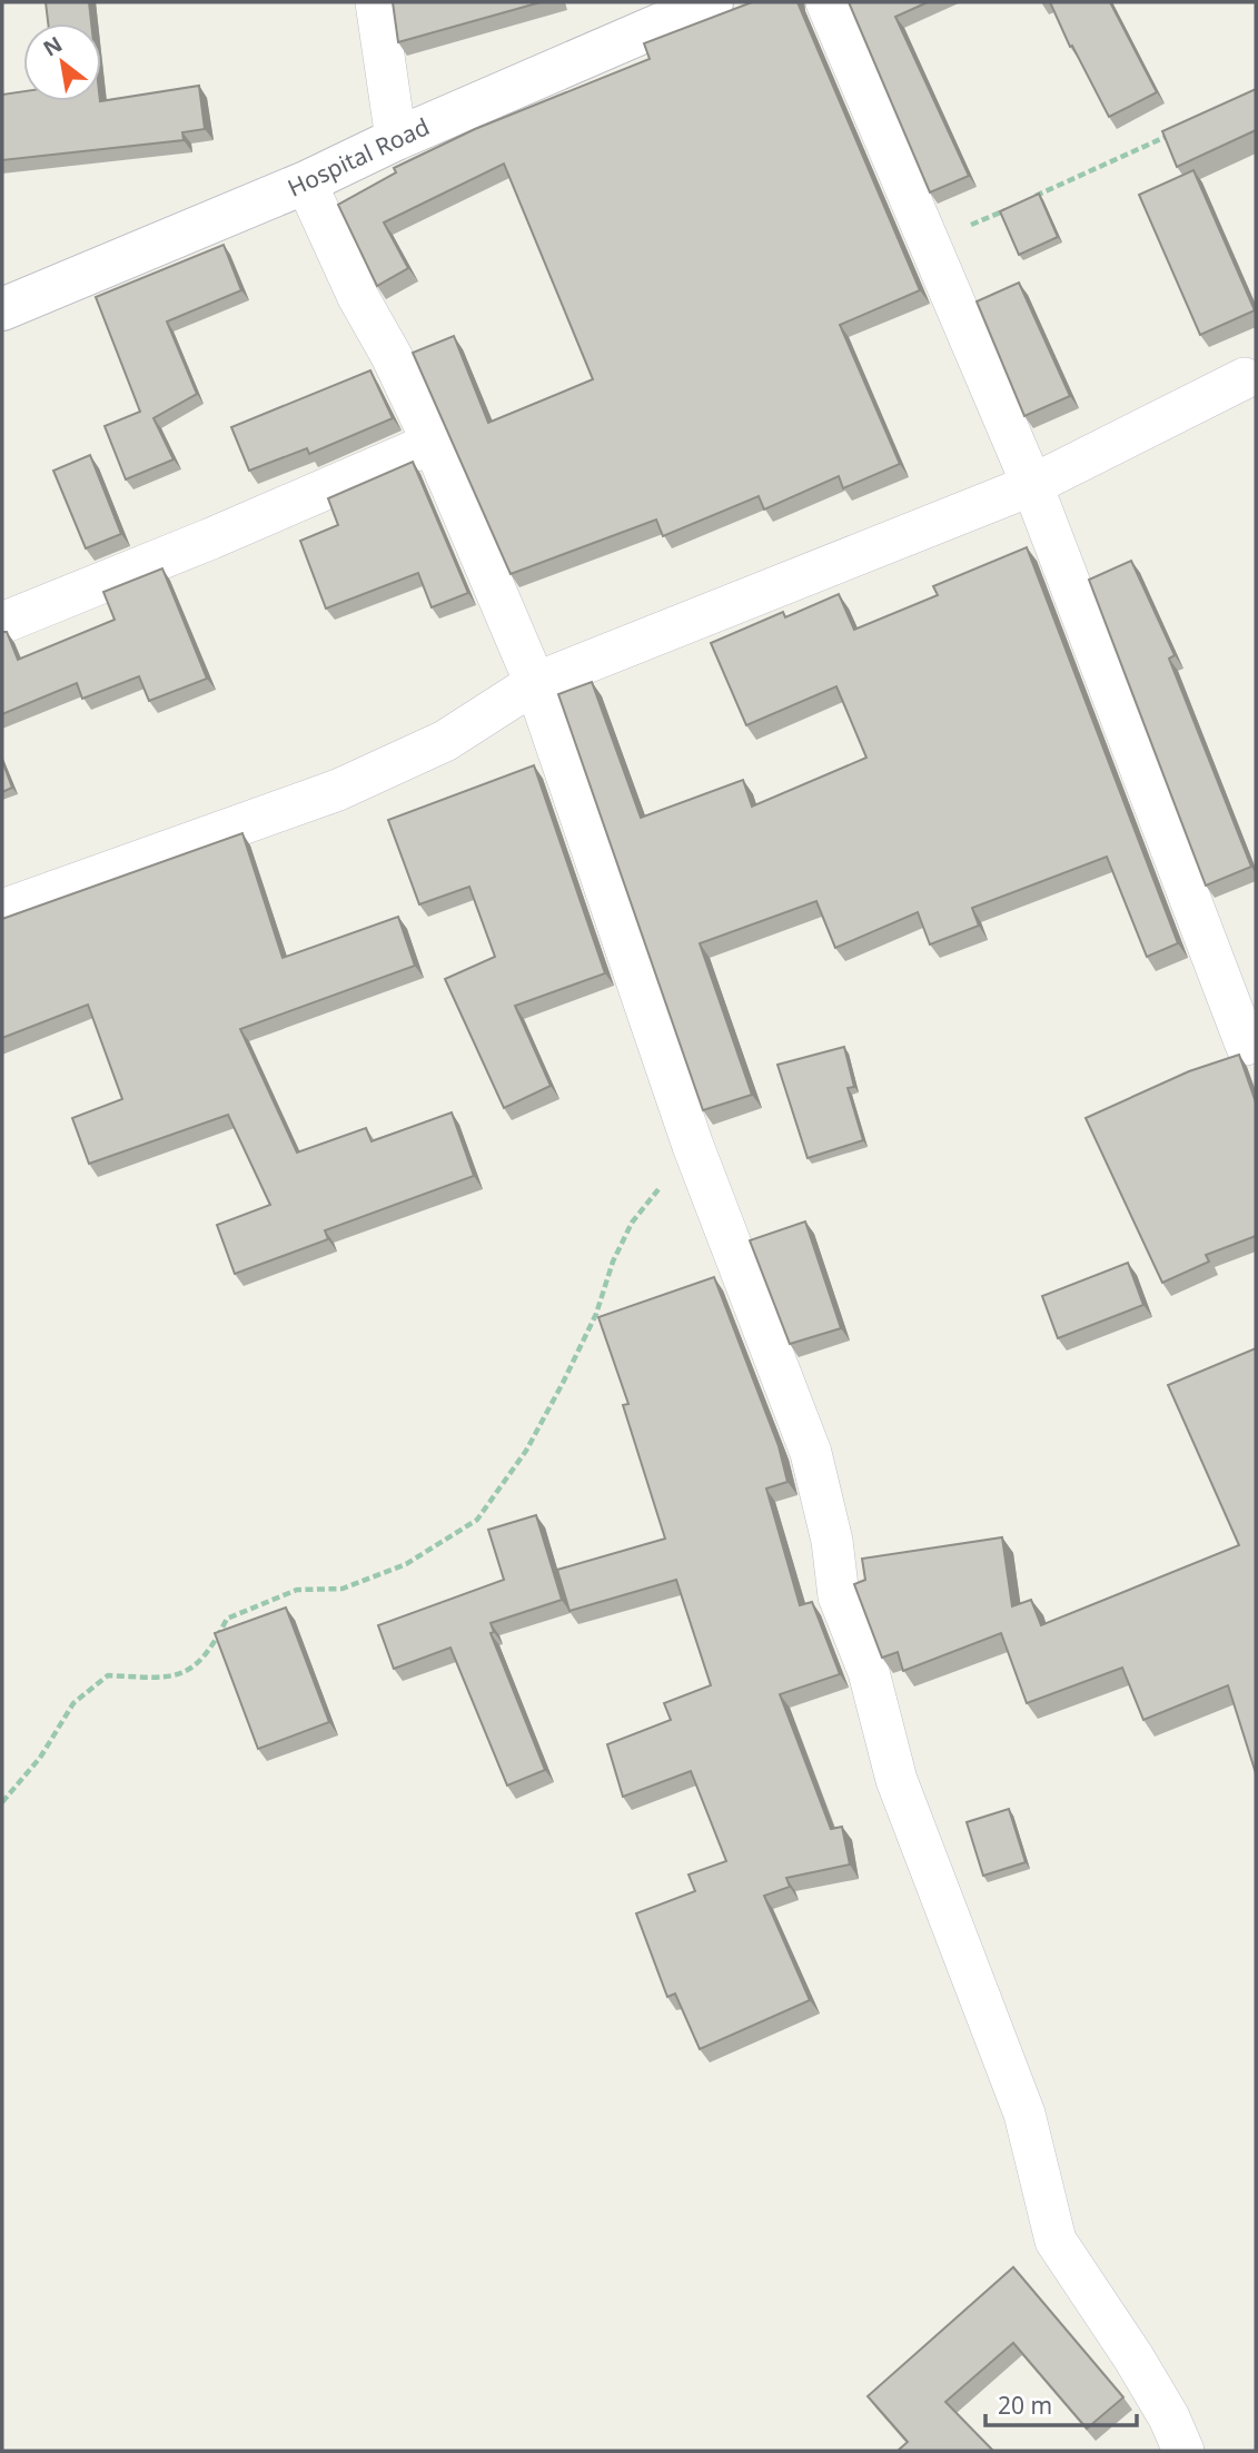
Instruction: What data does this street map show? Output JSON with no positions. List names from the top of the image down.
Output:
{
  "streets": {
    "street": ["Hospital Road"]
  },
  "scale_bar": "20 m",
  "north": "top left"
}
